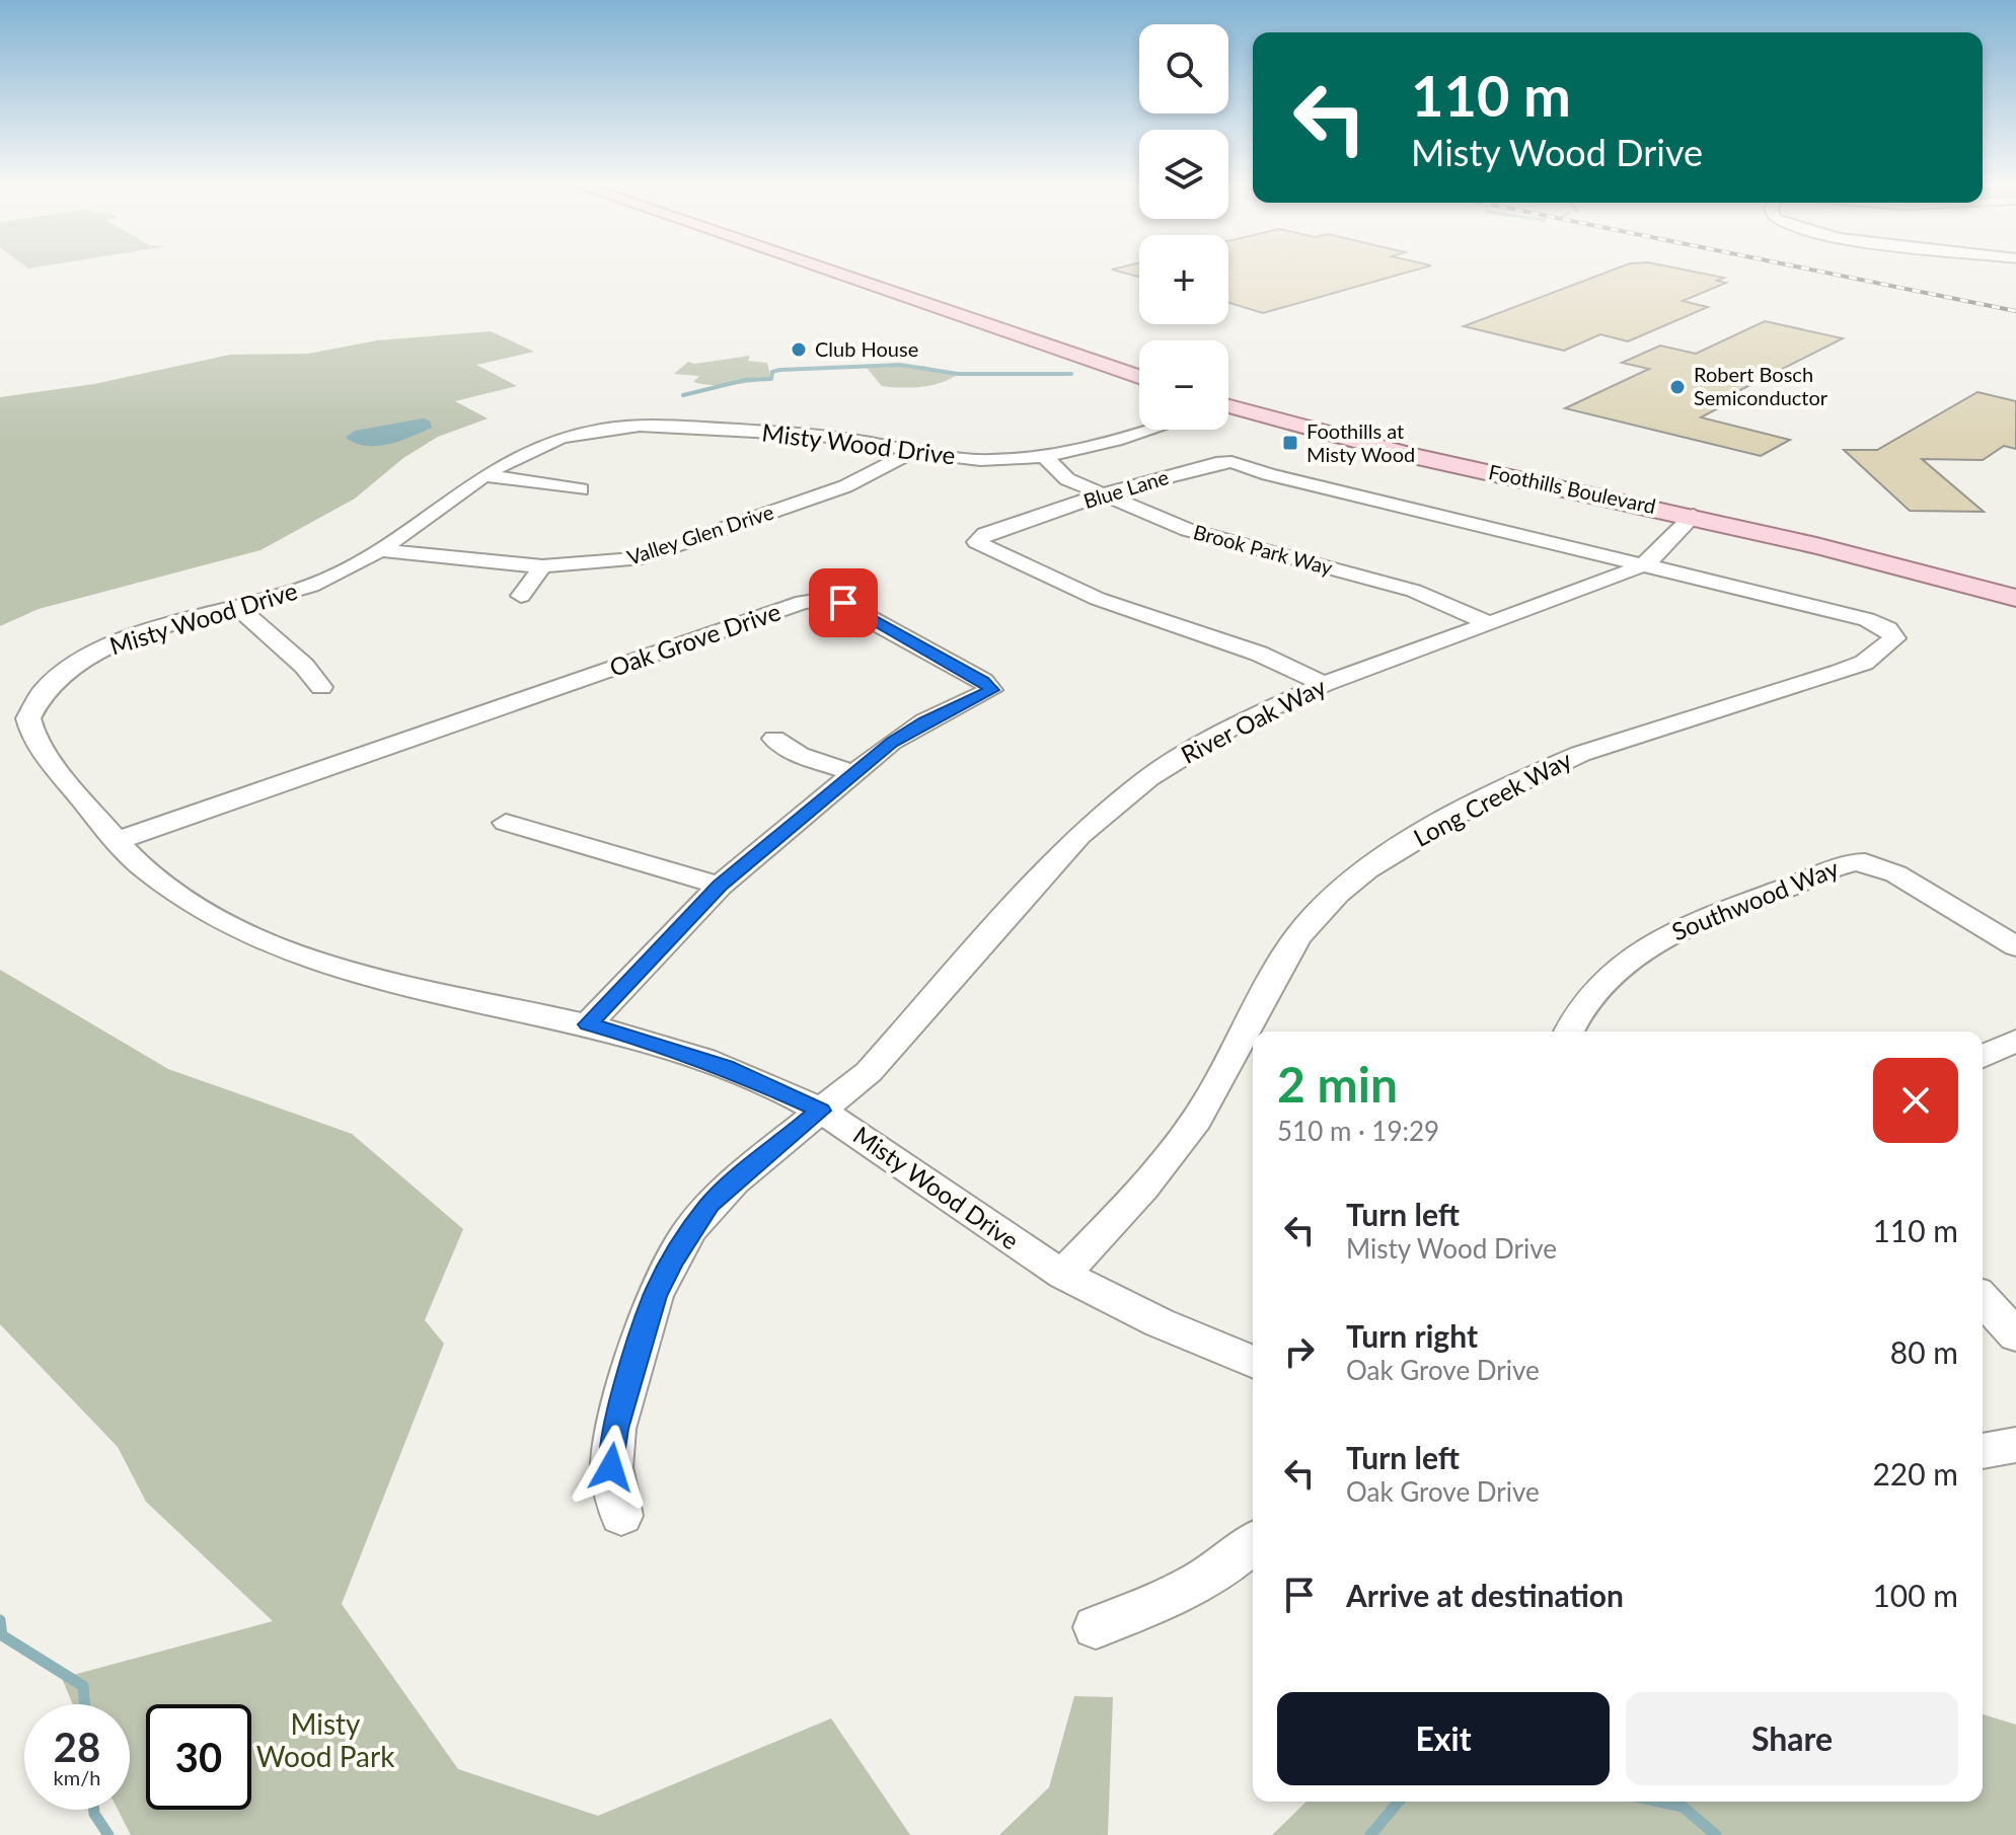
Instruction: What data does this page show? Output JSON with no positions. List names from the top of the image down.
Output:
{
  "streets": {
    "main road": ["Foothills Boulevard"],
    "street": [
      "Misty Wood Drive",
      "Blue Lane",
      "Valley Glen Drive",
      "Brook Park Way",
      "Oak Grove Drive",
      "River Oak Way",
      "Long Creek Way",
      "Southwood Way"
    ]
  },
  "crossings": [
    ["Misty Wood Drive", "Valley Glen Drive"],
    ["Misty Wood Drive", "Brook Park Way"],
    ["Misty Wood Drive", "Oak Grove Drive"],
    ["Misty Wood Drive", "River Oak Way"],
    ["Misty Wood Drive", "Long Creek Way"],
    ["Blue Lane", "Brook Park Way"],
    ["Blue Lane", "River Oak Way"],
    ["Blue Lane", "Long Creek Way"],
    ["Foothills Boulevard", "River Oak Way"],
    ["Brook Park Way", "River Oak Way"],
    ["River Oak Way", "Long Creek Way"]
  ],
  "parks": ["Misty Wood Park"],
  "places": {
    "other": ["Club House", "Robert Bosch Semiconductor"],
    "transit": ["Foothills at Misty Wood"]
  },
  "page": {
    "map_buttons": ["+", "−"],
    "turn": ["110 m", "Misty Wood Drive"],
    "heading": ["2 min", "510 m · 19:29"],
    "list": [
      {
        "name": "Turn left",
        "note": "Misty Wood Drive",
        "value": "110 m"
      },
      {
        "name": "Turn right",
        "note": "Oak Grove Drive",
        "value": "80 m"
      },
      {
        "name": "Turn left",
        "note": "Oak Grove Drive",
        "value": "220 m"
      },
      {
        "name": "Arrive at destination",
        "value": "100 m"
      }
    ],
    "buttons": ["Exit", "Share"],
    "speed": "28 km/h",
    "limit": "30"
  }
}
